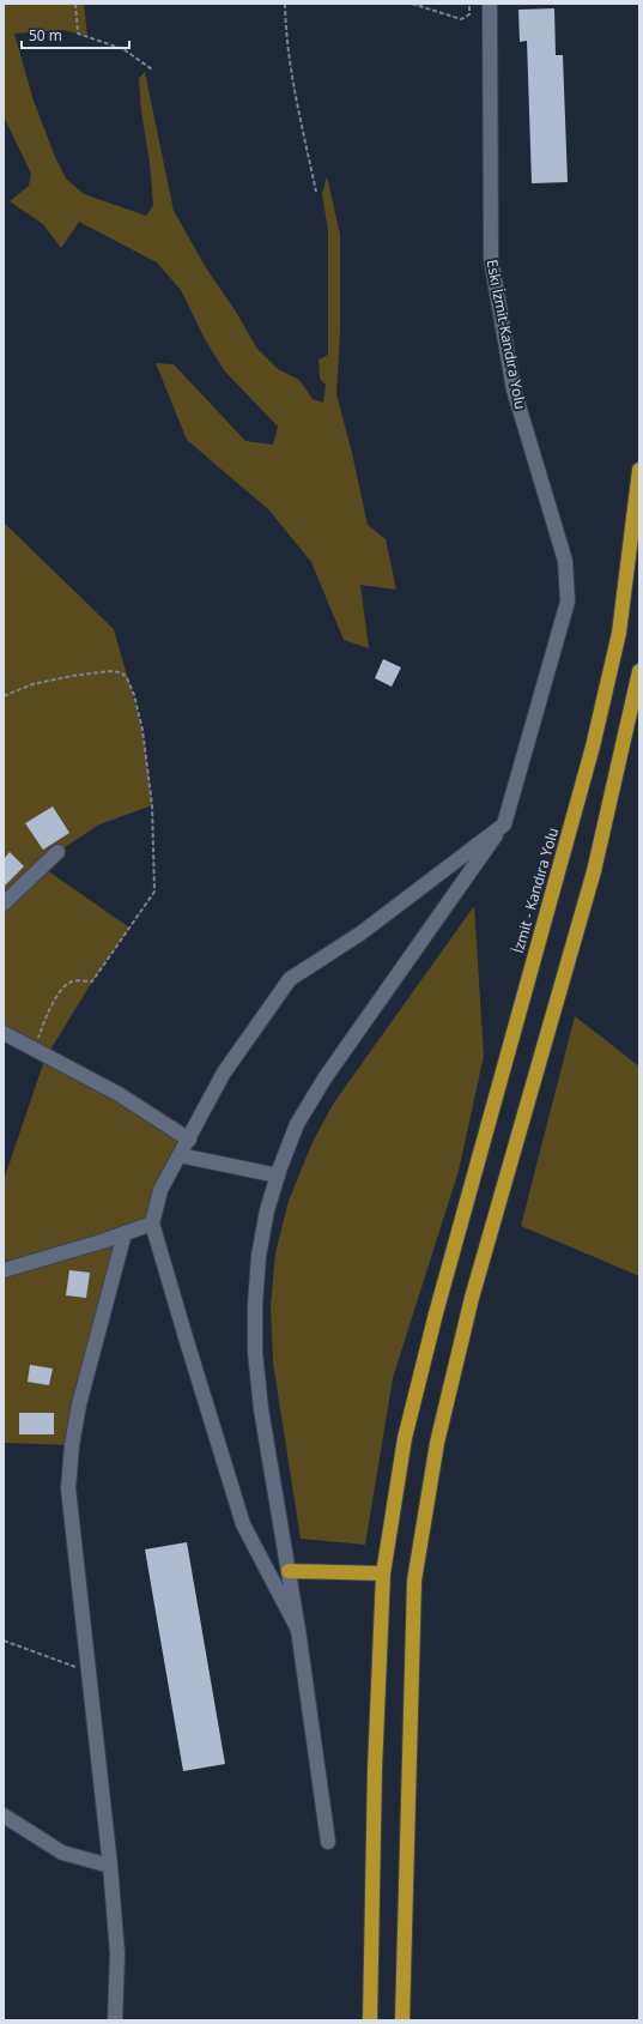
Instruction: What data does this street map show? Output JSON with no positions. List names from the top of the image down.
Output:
{
  "streets": {
    "highway": ["İzmit - Kandıra Yolu"],
    "street": ["Eskı İzmit-Kandıra Yolu"]
  },
  "scale_bar": "50 m"
}
